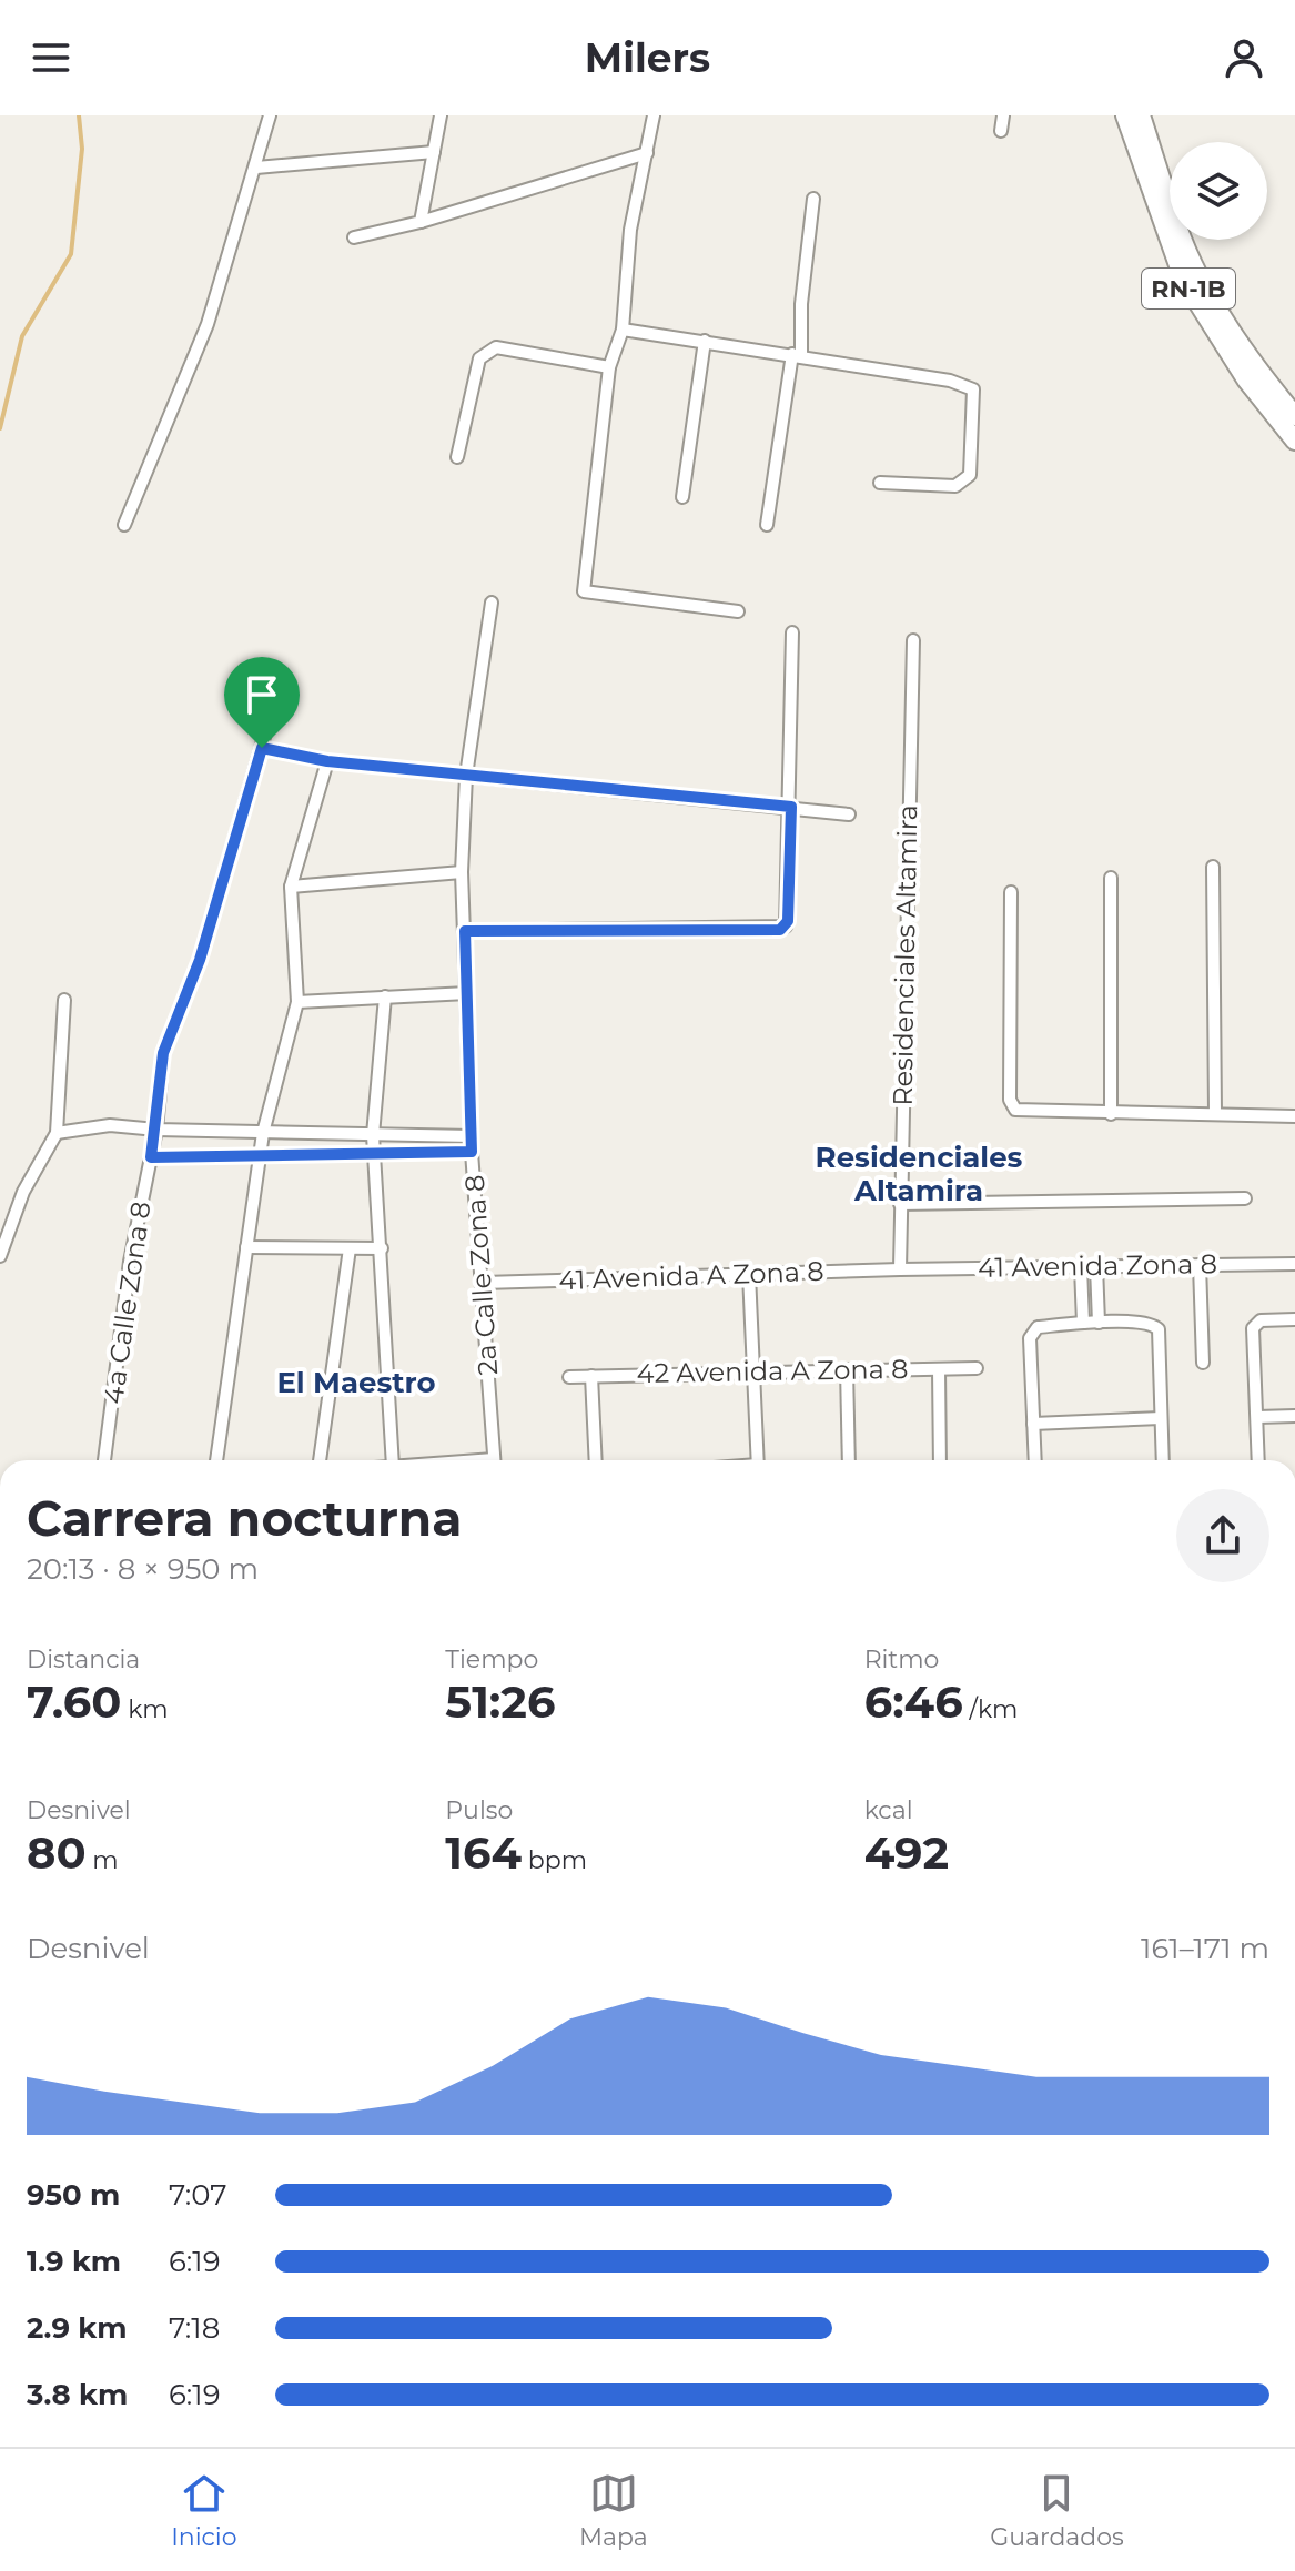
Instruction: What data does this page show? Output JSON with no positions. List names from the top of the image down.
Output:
{
  "streets": {
    "highway": ["RN-1B"],
    "street": [
      "Residenciales Altamira",
      "41 Avenida Zona 8",
      "2a Calle Zona 8",
      "41 Avenida A Zona 8",
      "4a Calle Zona 8",
      "42 Avenida A Zona 8"
    ]
  },
  "crossings": [
    ["Residenciales Altamira", "41 Avenida Zona 8"],
    ["Residenciales Altamira", "41 Avenida A Zona 8"],
    ["41 Avenida Zona 8", "41 Avenida A Zona 8"],
    ["2a Calle Zona 8", "41 Avenida A Zona 8"]
  ],
  "districts": ["Residenciales Altamira", "El Maestro"],
  "page": {
    "header": "Milers",
    "heading": ["Carrera nocturna", "20:13 · 8 × 950 m"],
    "stats": [
      ["Distancia", "7.60 km"],
      ["Tiempo", "51:26"],
      ["Ritmo", "6:46 /km"],
      ["Desnivel", "80 m"],
      ["Pulso", "164 bpm"],
      ["kcal", "492"]
    ],
    "chart": ["Desnivel", "161–171 m"],
    "list": [
      {
        "name": "950 m",
        "note": "7:07"
      },
      {
        "name": "1.9 km",
        "note": "6:19"
      },
      {
        "name": "2.9 km",
        "note": "7:18"
      },
      {
        "name": "3.8 km",
        "note": "6:19"
      }
    ],
    "tabs": ["Inicio", "Mapa", "Guardados"]
  }
}
